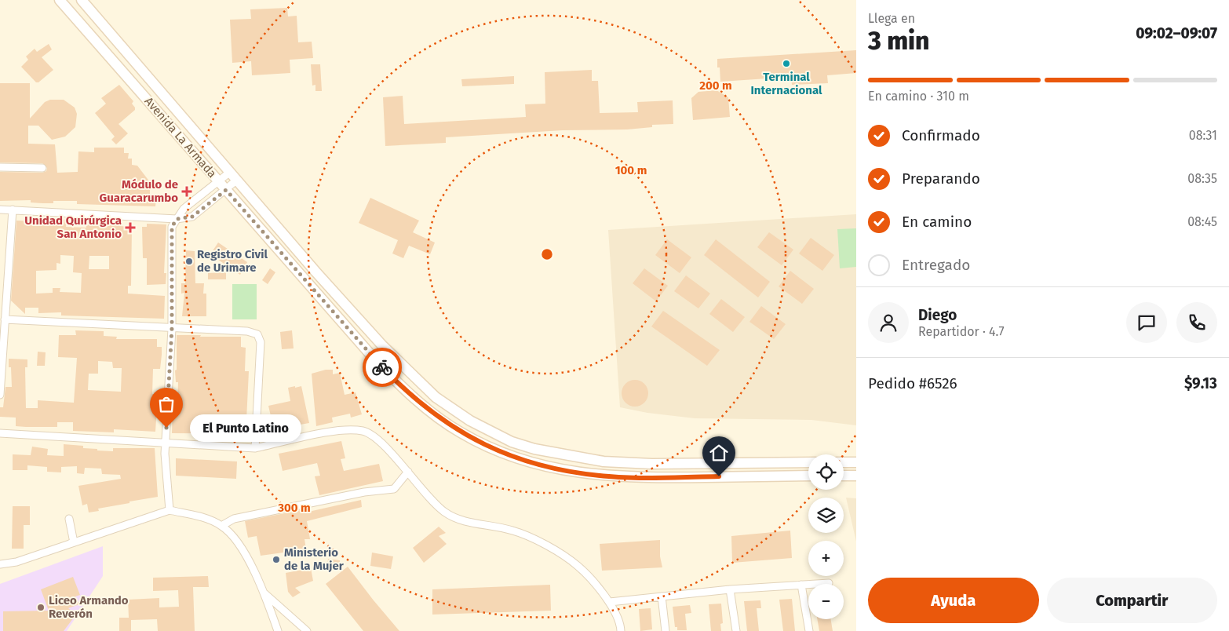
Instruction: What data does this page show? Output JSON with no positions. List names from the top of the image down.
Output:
{
  "streets": {
    "main road": ["Avenida La Armada"]
  },
  "places": {
    "other": [
      "Terminal Internacional",
      "Registro Civil de Urimare",
      "El Punto Latino",
      "Ministerio de la Mujer",
      "Liceo Armando Reverón"
    ],
    "health": ["Módulo de Guaracarumbo", "Unidad Quirúrgica San Antonio"]
  },
  "page": {
    "heading": ["3 min", "Llega en", "09:02–09:07"],
    "panel": [
      "Diego",
      "Repartidor · 4.7",
      "Pedido #6526",
      "$9.13"
    ],
    "bar": "En camino · 310 m",
    "list": [
      ["Confirmado", "08:31"],
      ["Preparando", "08:35"],
      ["En camino", "08:45"],
      "Entregado"
    ],
    "bubble": "El Punto Latino",
    "map_buttons": ["+", "−"],
    "buttons": ["Ayuda", "Compartir"]
  },
  "rings": ["200 m", "100 m", "300 m"]
}
